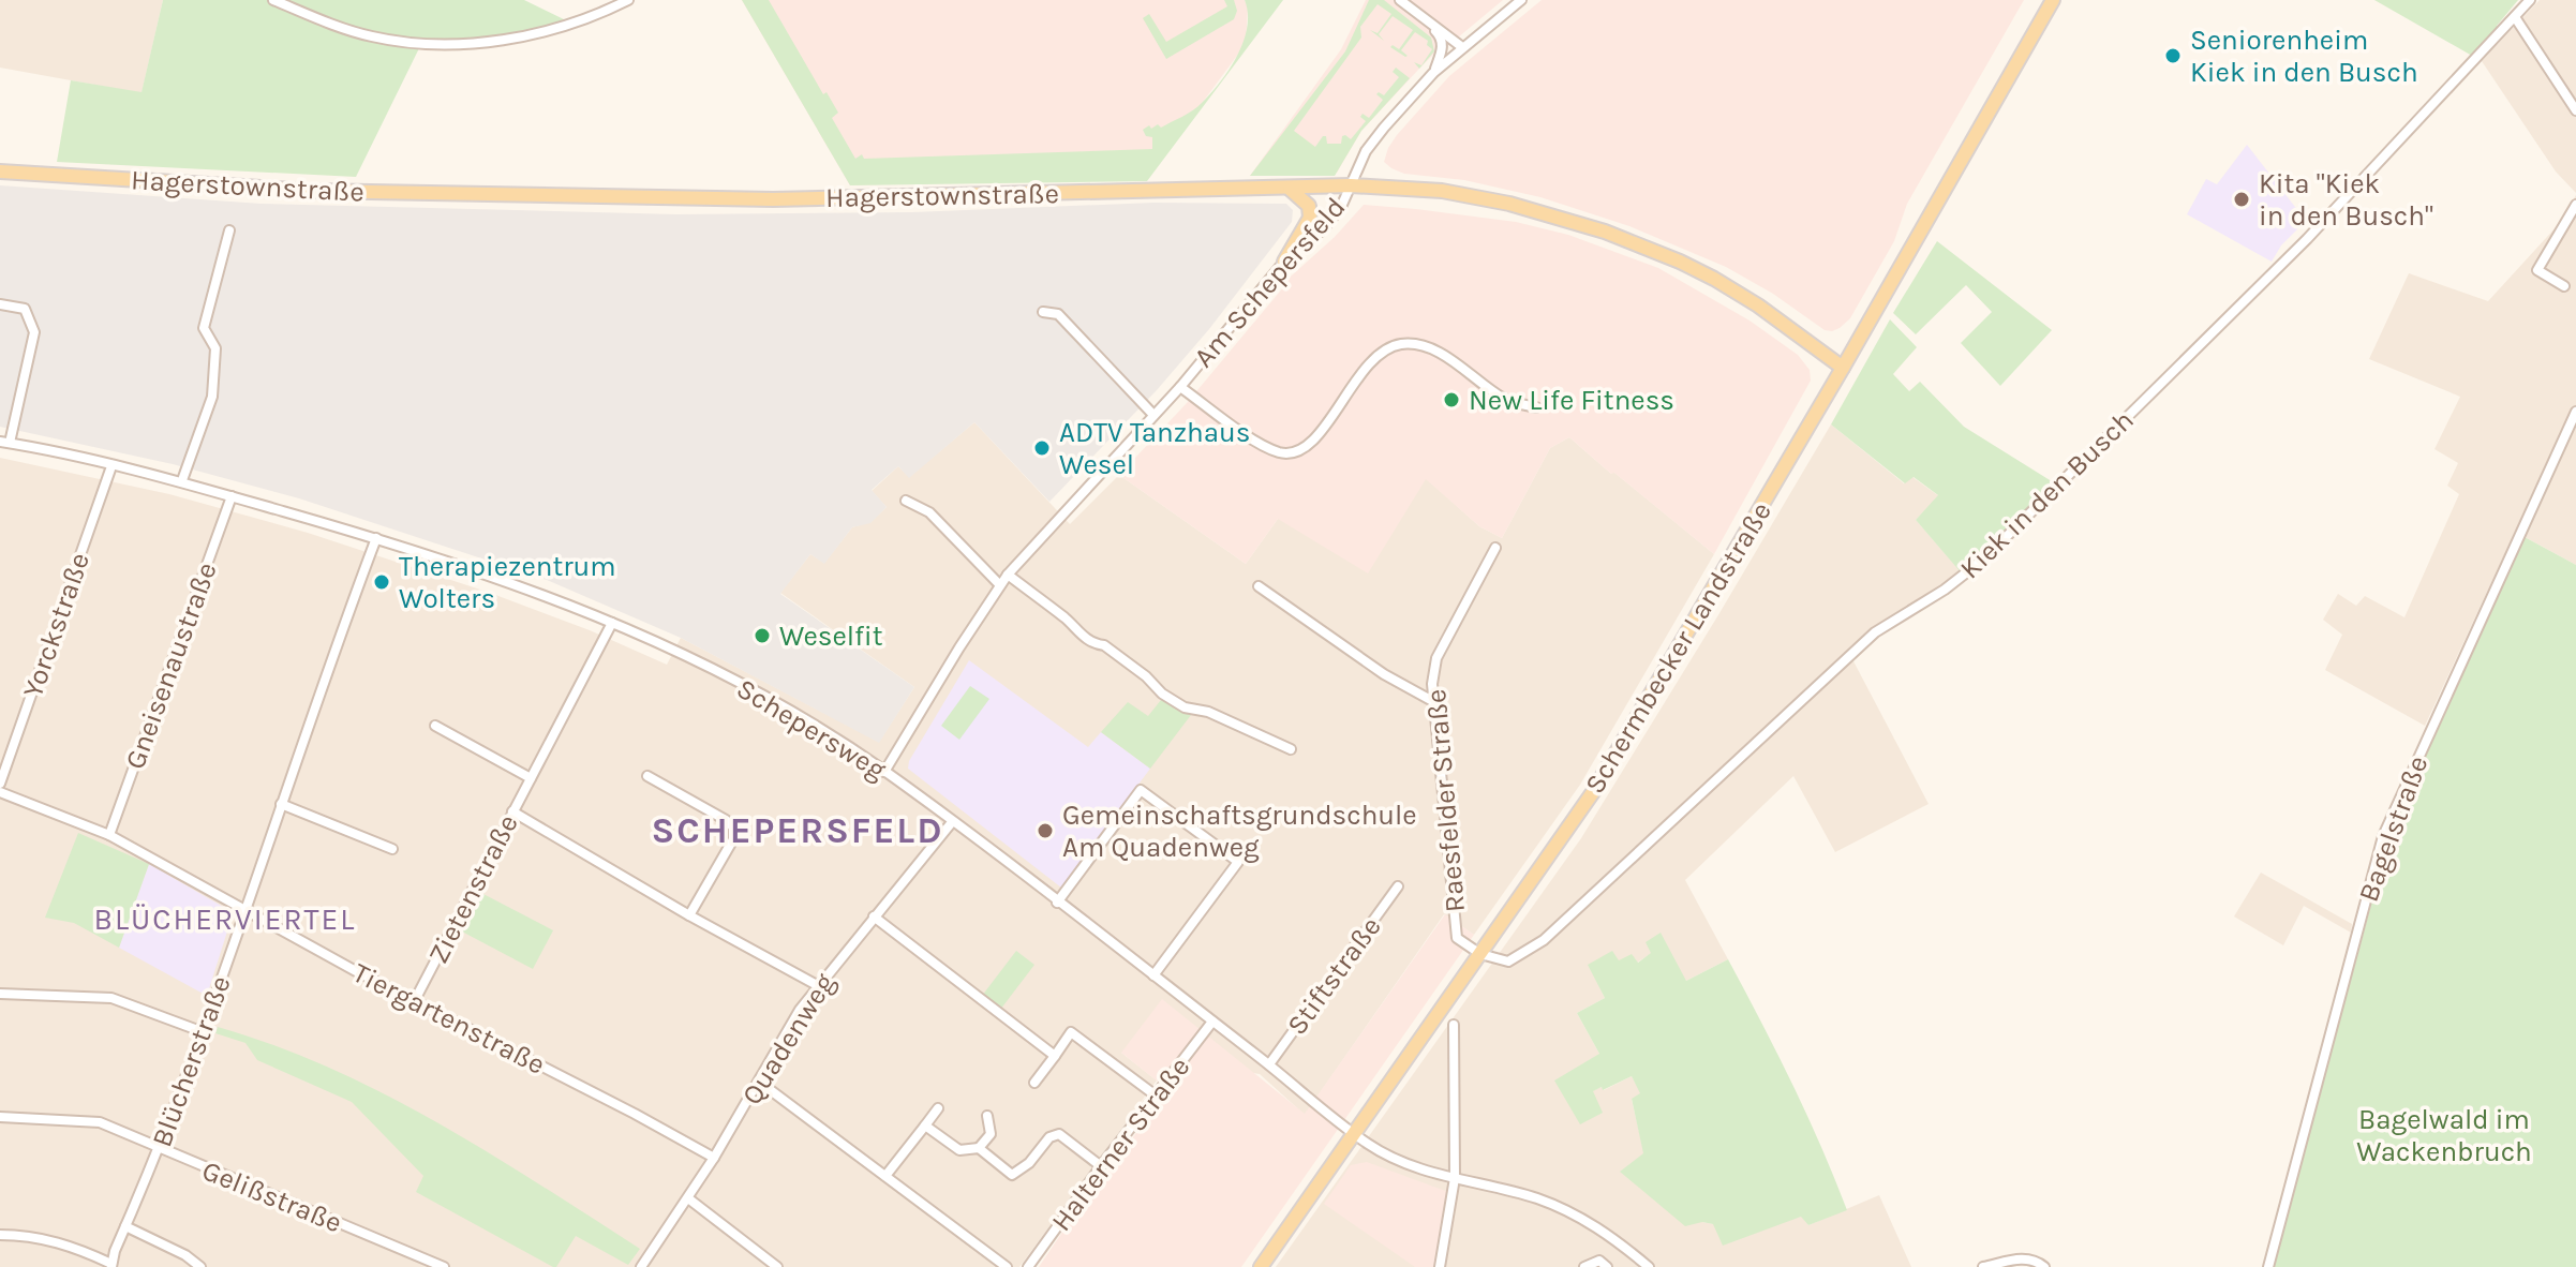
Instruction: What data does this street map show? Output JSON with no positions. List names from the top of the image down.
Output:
{
  "streets": {
    "main road": ["Hagerstownstraße", "Schermbecker Landstraße"],
    "street": [
      "Am Schepersfeld",
      "Kiek in den Busch",
      "Yorckstraße",
      "Gneisenaustraße",
      "Schepersweg",
      "Raesfelder Straße",
      "Bagelstraße",
      "Zietenstraße",
      "Stiftstraße",
      "Tiergartenstraße",
      "Quadenweg",
      "Blücherstraße",
      "Halterner Straße",
      "Gelißstraße"
    ]
  },
  "crossings": [
    ["Hagerstownstraße", "Am Schepersfeld"],
    ["Hagerstownstraße", "Schermbecker Landstraße"],
    ["Am Schepersfeld", "Schepersweg"],
    ["Kiek in den Busch", "Schermbecker Landstraße"],
    ["Kiek in den Busch", "Raesfelder Straße"],
    ["Yorckstraße", "Schepersweg"],
    ["Schermbecker Landstraße", "Schepersweg"],
    ["Schermbecker Landstraße", "Raesfelder Straße"],
    ["Gneisenaustraße", "Schepersweg"],
    ["Gneisenaustraße", "Tiergartenstraße"],
    ["Schepersweg", "Zietenstraße"],
    ["Schepersweg", "Stiftstraße"],
    ["Schepersweg", "Quadenweg"],
    ["Schepersweg", "Blücherstraße"],
    ["Schepersweg", "Halterner Straße"],
    ["Zietenstraße", "Tiergartenstraße"],
    ["Tiergartenstraße", "Quadenweg"],
    ["Tiergartenstraße", "Blücherstraße"],
    ["Blücherstraße", "Gelißstraße"]
  ],
  "districts": ["SCHEPERSFELD", "BLÜCHERVIERTEL"],
  "parks": ["Bagelwald im Wackenbruch"],
  "places": [
    "Seniorenheim Kiek in den Busch",
    "Kita \"Kiek in den Busch\"",
    "New Life Fitness",
    "ADTV Tanzhaus Wesel",
    "Therapiezentrum Wolters",
    "Weselfit",
    "Gemeinschaftsgrundschule Am Quadenweg"
  ]
}
